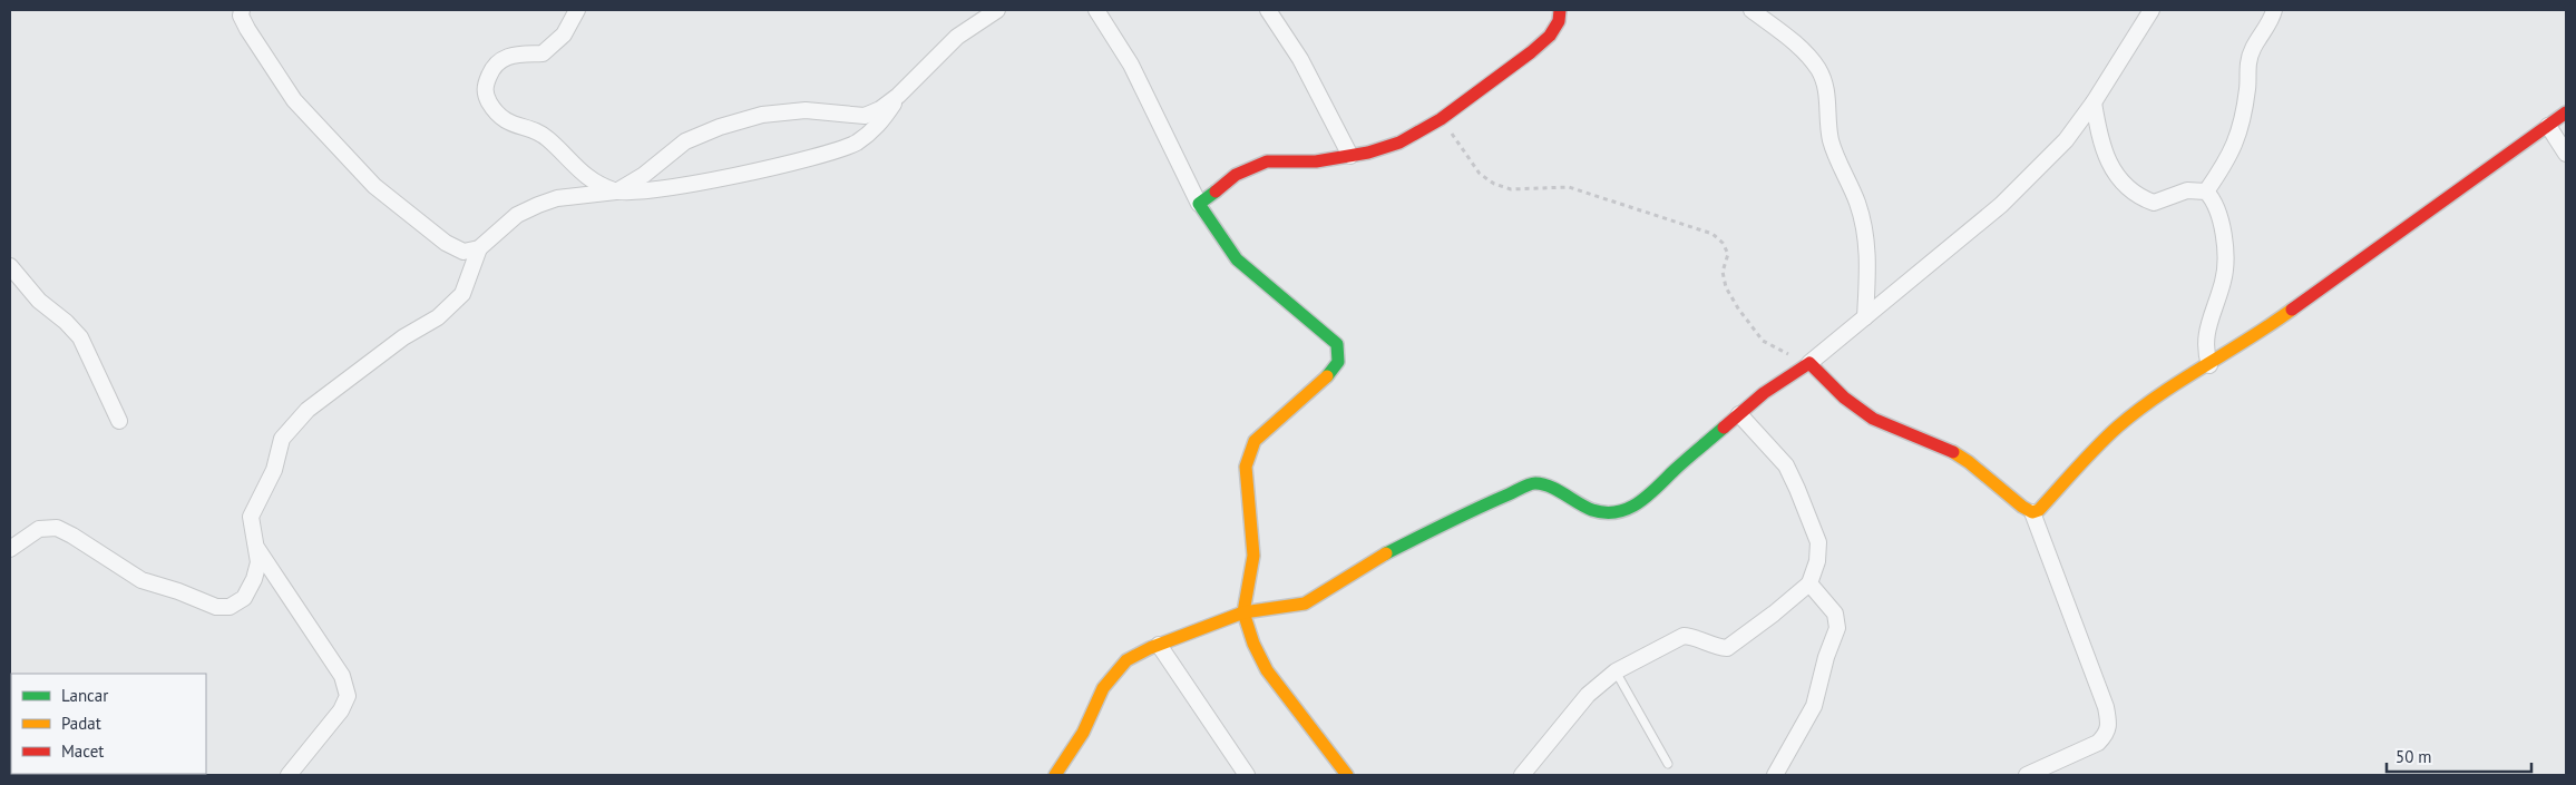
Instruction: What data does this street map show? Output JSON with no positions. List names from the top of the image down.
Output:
{
  "legend": ["Lancar", "Padat", "Macet"],
  "scale_bar": "50 m"
}
